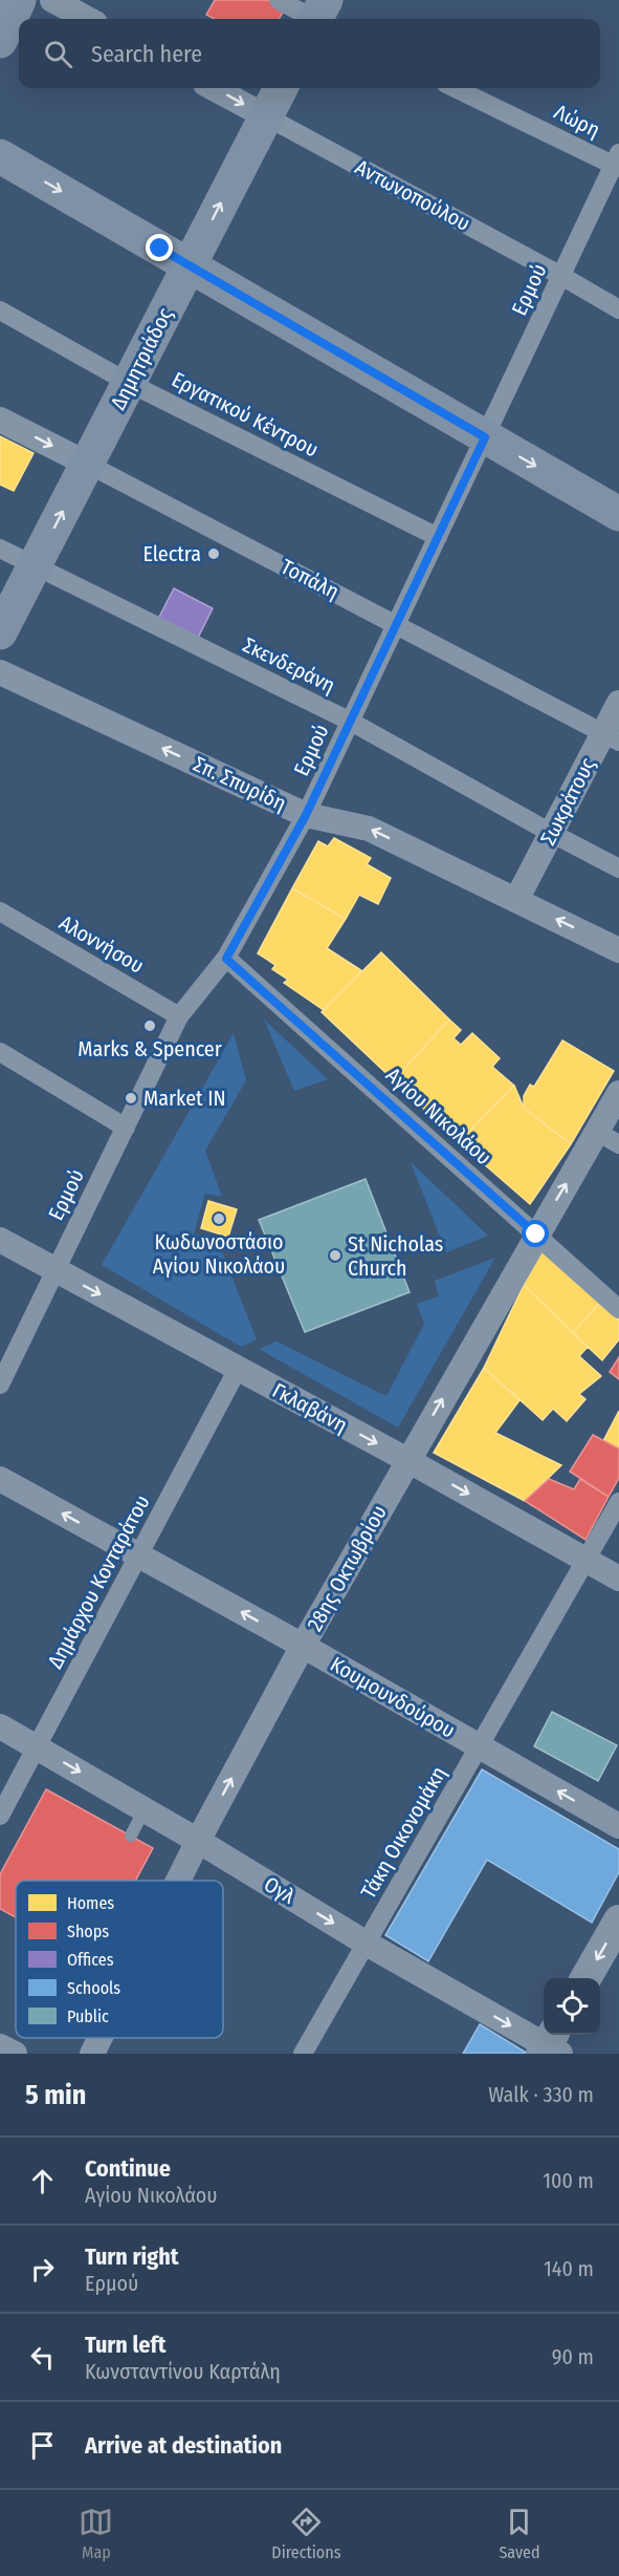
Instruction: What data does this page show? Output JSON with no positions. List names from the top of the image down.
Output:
{
  "streets": {
    "main road": ["Δημητριάδος"],
    "street": [
      "Λώρη",
      "Αντωνοπούλου",
      "Ερμού",
      "Εργατικού Κέντρου",
      "Τοπάλη",
      "Σκενδεράνη",
      "Σπ. Σπυρίδη",
      "Σωκράτους",
      "Αλοννήσου",
      "Αγίου Νικολάου",
      "Γκλαβάνη",
      "28ης Οκτωβρίου",
      "Δημάρχου Κονταράτου",
      "Κουμουνδούρου",
      "Τάκη Οικονομάκη",
      "Ογλ"
    ]
  },
  "crossings": [
    ["Λώρη", "Ερμού"],
    ["Αντωνοπούλου", "Ερμού"],
    ["Αντωνοπούλου", "Δημητριάδος"],
    ["Ερμού", "Εργατικού Κέντρου"],
    ["Ερμού", "Τοπάλη"],
    ["Ερμού", "Σκενδεράνη"],
    ["Ερμού", "Σπ. Σπυρίδη"],
    ["Ερμού", "Αλοννήσου"],
    ["Ερμού", "Αγίου Νικολάου"],
    ["Ερμού", "Γκλαβάνη"],
    ["Δημητριάδος", "Εργατικού Κέντρου"],
    ["Δημητριάδος", "Τοπάλη"],
    ["Δημητριάδος", "Σκενδεράνη"],
    ["Τοπάλη", "Σωκράτους"],
    ["Σκενδεράνη", "Σωκράτους"],
    ["Σπ. Σπυρίδη", "Σωκράτους"],
    ["Αγίου Νικολάου", "28ης Οκτωβρίου"],
    ["Γκλαβάνη", "28ης Οκτωβρίου"],
    ["Γκλαβάνη", "Δημάρχου Κονταράτου"],
    ["Γκλαβάνη", "Τάκη Οικονομάκη"],
    ["28ης Οκτωβρίου", "Κουμουνδούρου"],
    ["28ης Οκτωβρίου", "Ογλ"],
    ["Δημάρχου Κονταράτου", "Κουμουνδούρου"],
    ["Δημάρχου Κονταράτου", "Ογλ"],
    ["Κουμουνδούρου", "Τάκη Οικονομάκη"],
    ["Τάκη Οικονομάκη", "Ογλ"]
  ],
  "one_way": [
    "Δημητριάδος",
    "Σπ. Σπυρίδη",
    "Γκλαβάνη",
    "28ης Οκτωβρίου",
    "Κουμουνδούρου",
    "Ογλ"
  ],
  "places": [
    "Electra",
    "Marks & Spencer",
    "Market IN",
    "Κωδωνοστάσιο Αγίου Νικολάου",
    "St Nicholas Church"
  ],
  "legend": [
    "Homes",
    "Shops",
    "Offices",
    "Schools",
    "Public"
  ],
  "page": {
    "search": "Search here",
    "heading": ["5 min", "Walk · 330 m"],
    "list": [
      ["Continue", "Αγίου Νικολάου", "100 m"],
      ["Turn right", "Ερμού", "140 m"],
      ["Turn left", "Κωνσταντίνου Καρτάλη", "90 m"],
      "Arrive at destination"
    ],
    "nav": ["Map", "Directions", "Saved"]
  }
}
